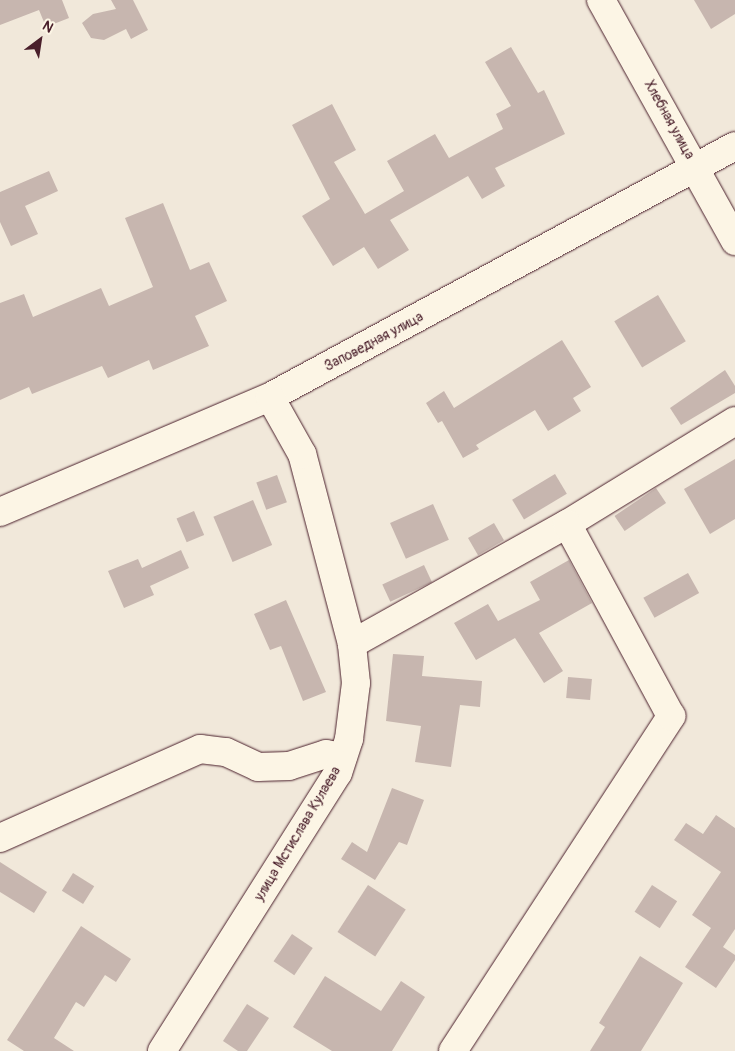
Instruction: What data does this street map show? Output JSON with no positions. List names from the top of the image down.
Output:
{
  "streets": {
    "street": ["Хлебная улица", "Заповедная улица", "улица Мстислава Кулаева"]
  },
  "crossings": [
    ["Хлебная улица", "Заповедная улица"],
    ["Заповедная улица", "улица Мстислава Кулаева"]
  ],
  "north": "top right"
}
